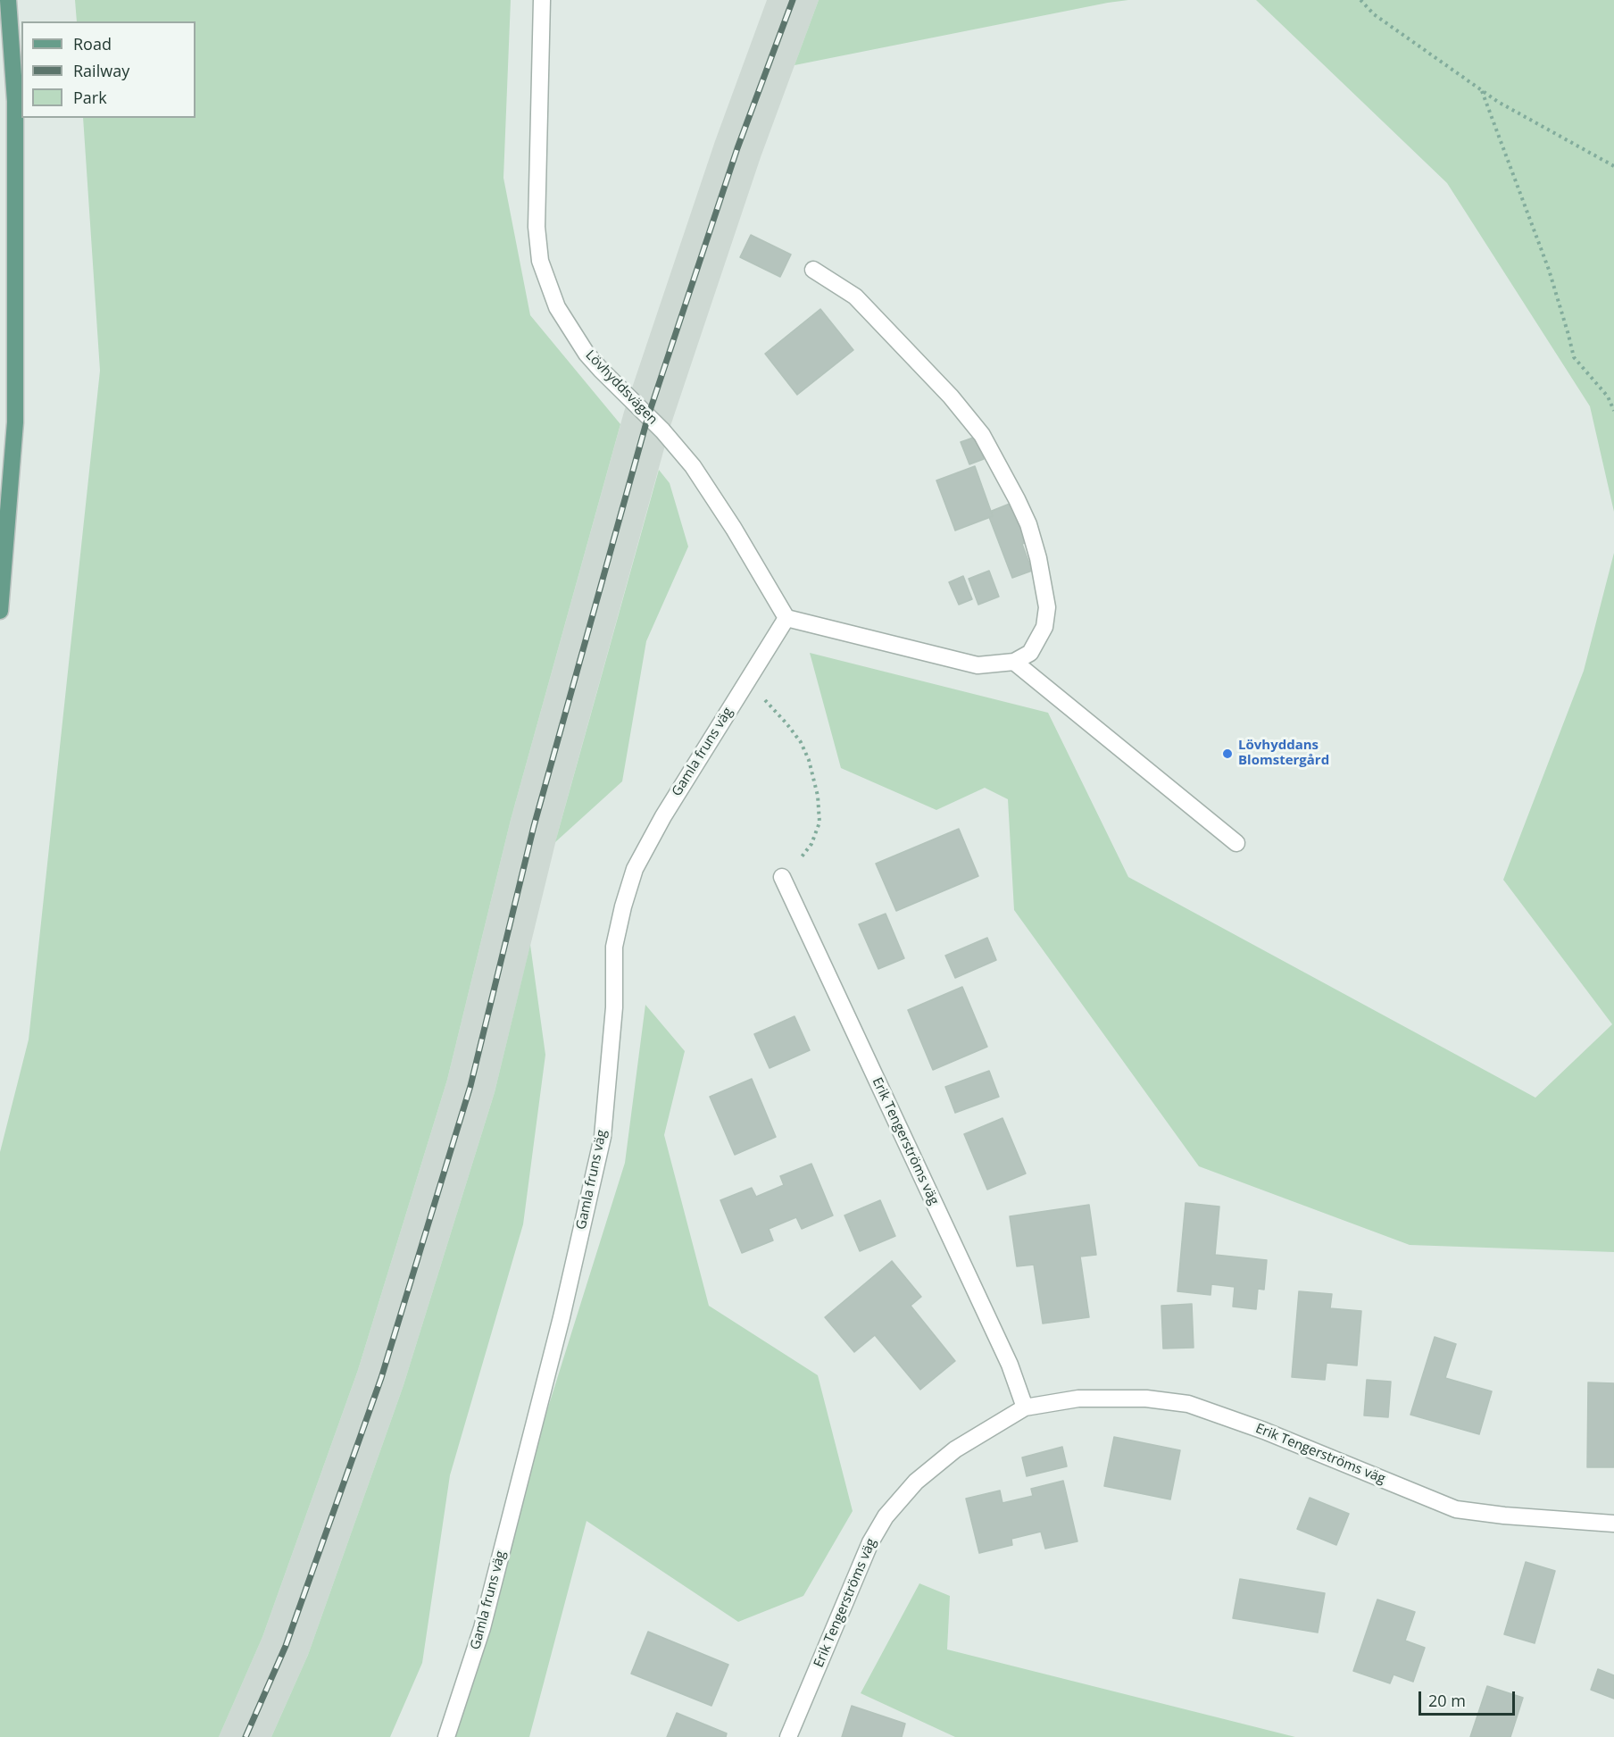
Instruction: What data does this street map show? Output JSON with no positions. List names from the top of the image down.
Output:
{
  "streets": {
    "street": ["Lövhyddsvägen", "Gamla fruns väg", "Erik Tengerströms väg"]
  },
  "crossings": [
    ["Lövhyddsvägen", "Gamla fruns väg"]
  ],
  "places": ["Lövhyddans Blomstergård"],
  "legend": ["Road", "Railway", "Park"],
  "scale_bar": "20 m"
}
